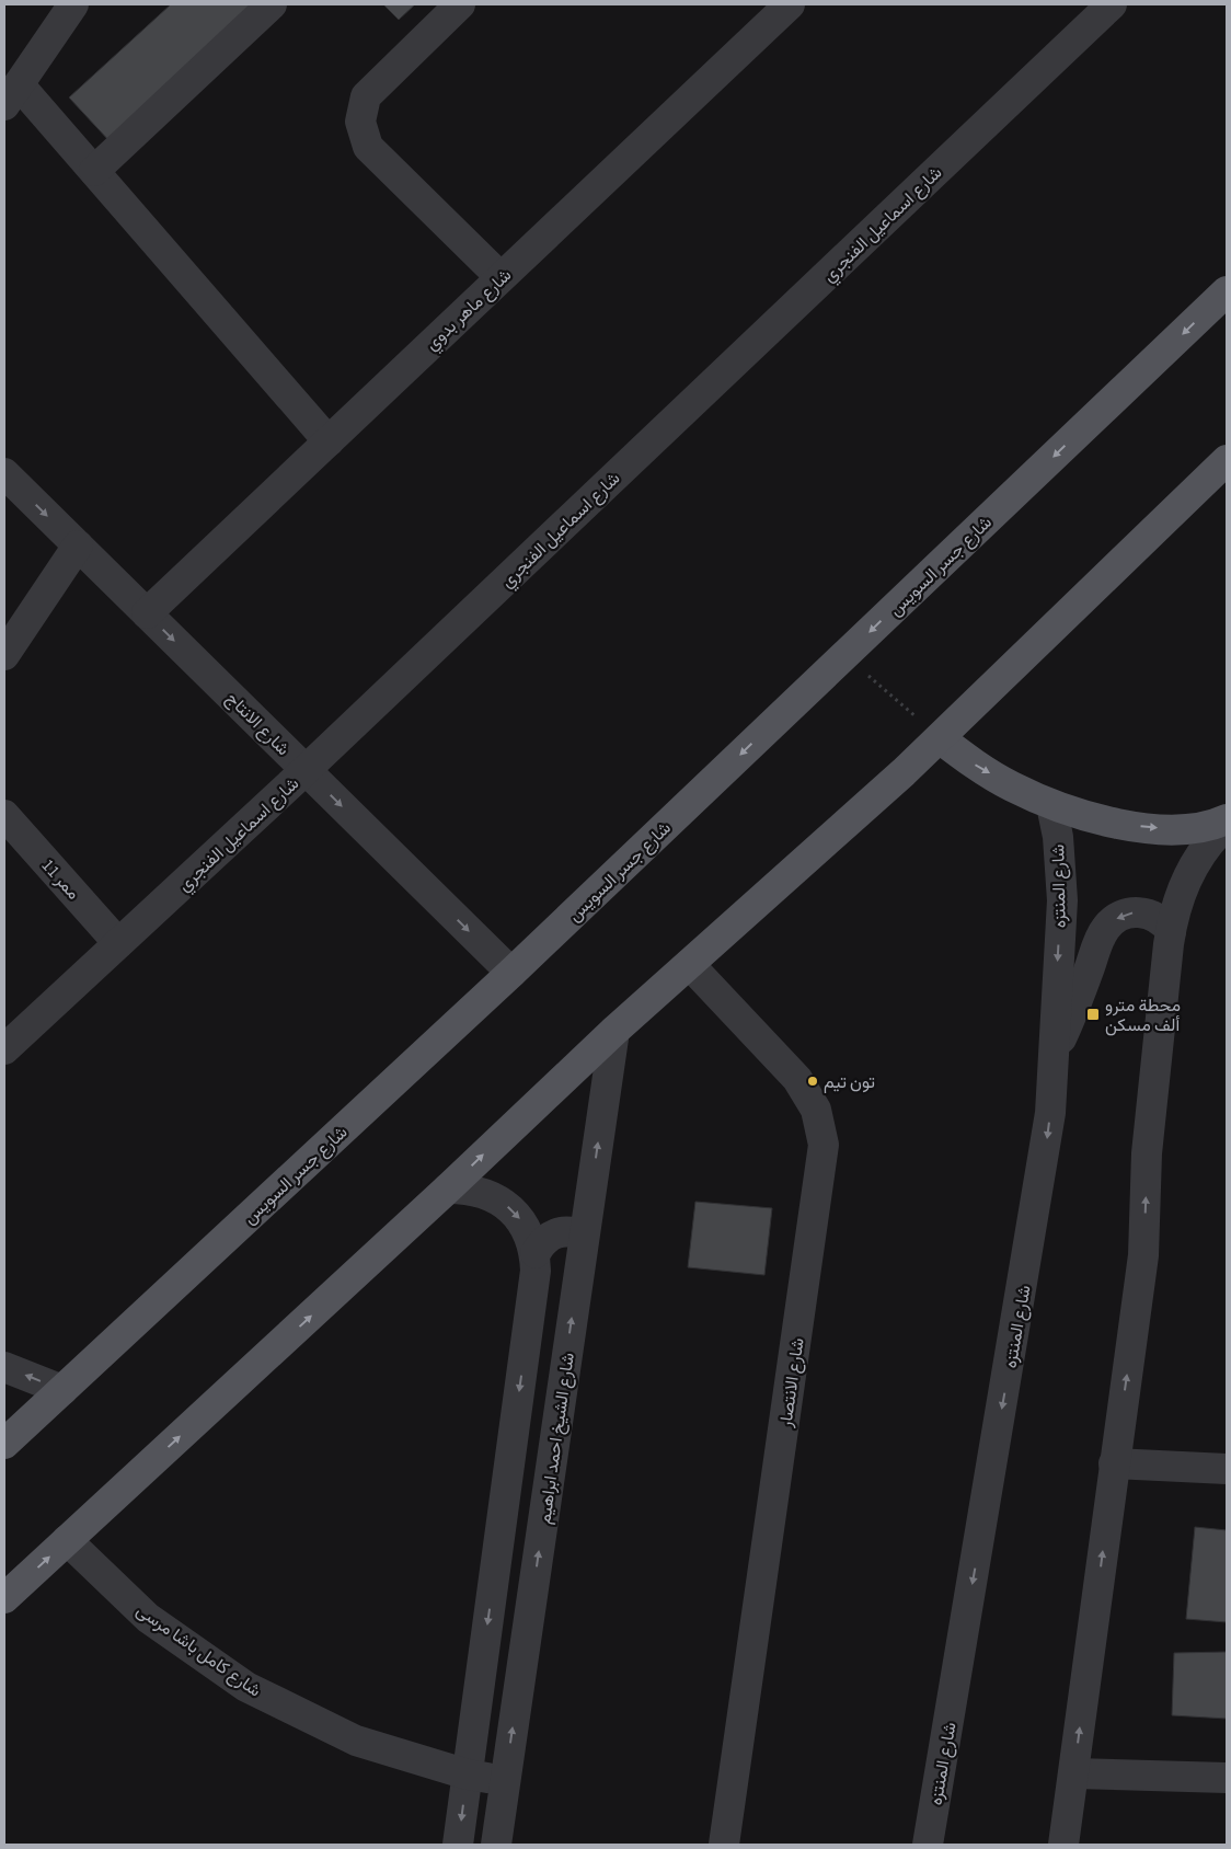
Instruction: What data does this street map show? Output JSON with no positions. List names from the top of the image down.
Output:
{
  "streets": {
    "main road": ["شارع جسر السويس"],
    "street": [
      "شارع اسماعيل الفنجري",
      "شارع ماهر بدوي",
      "شارع الانتاج",
      "ممر 11",
      "شارع المنتزه",
      "شارع الانتصار",
      "شارع الشيخ احمد ابراهيم",
      "شارع كامل باشا مرسى"
    ]
  },
  "crossings": [
    ["شارع اسماعيل الفنجري", "شارع الانتاج"],
    ["شارع اسماعيل الفنجري", "ممر 11"],
    ["شارع ماهر بدوي", "شارع الانتاج"],
    ["شارع جسر السويس", "شارع الانتاج"],
    ["شارع الشيخ احمد ابراهيم", "شارع كامل باشا مرسى"]
  ],
  "one_way": ["شارع الانتاج"],
  "places": {
    "transit": ["محطة مترو ألف مسكن"],
    "other": ["تون تيم"]
  }
}
